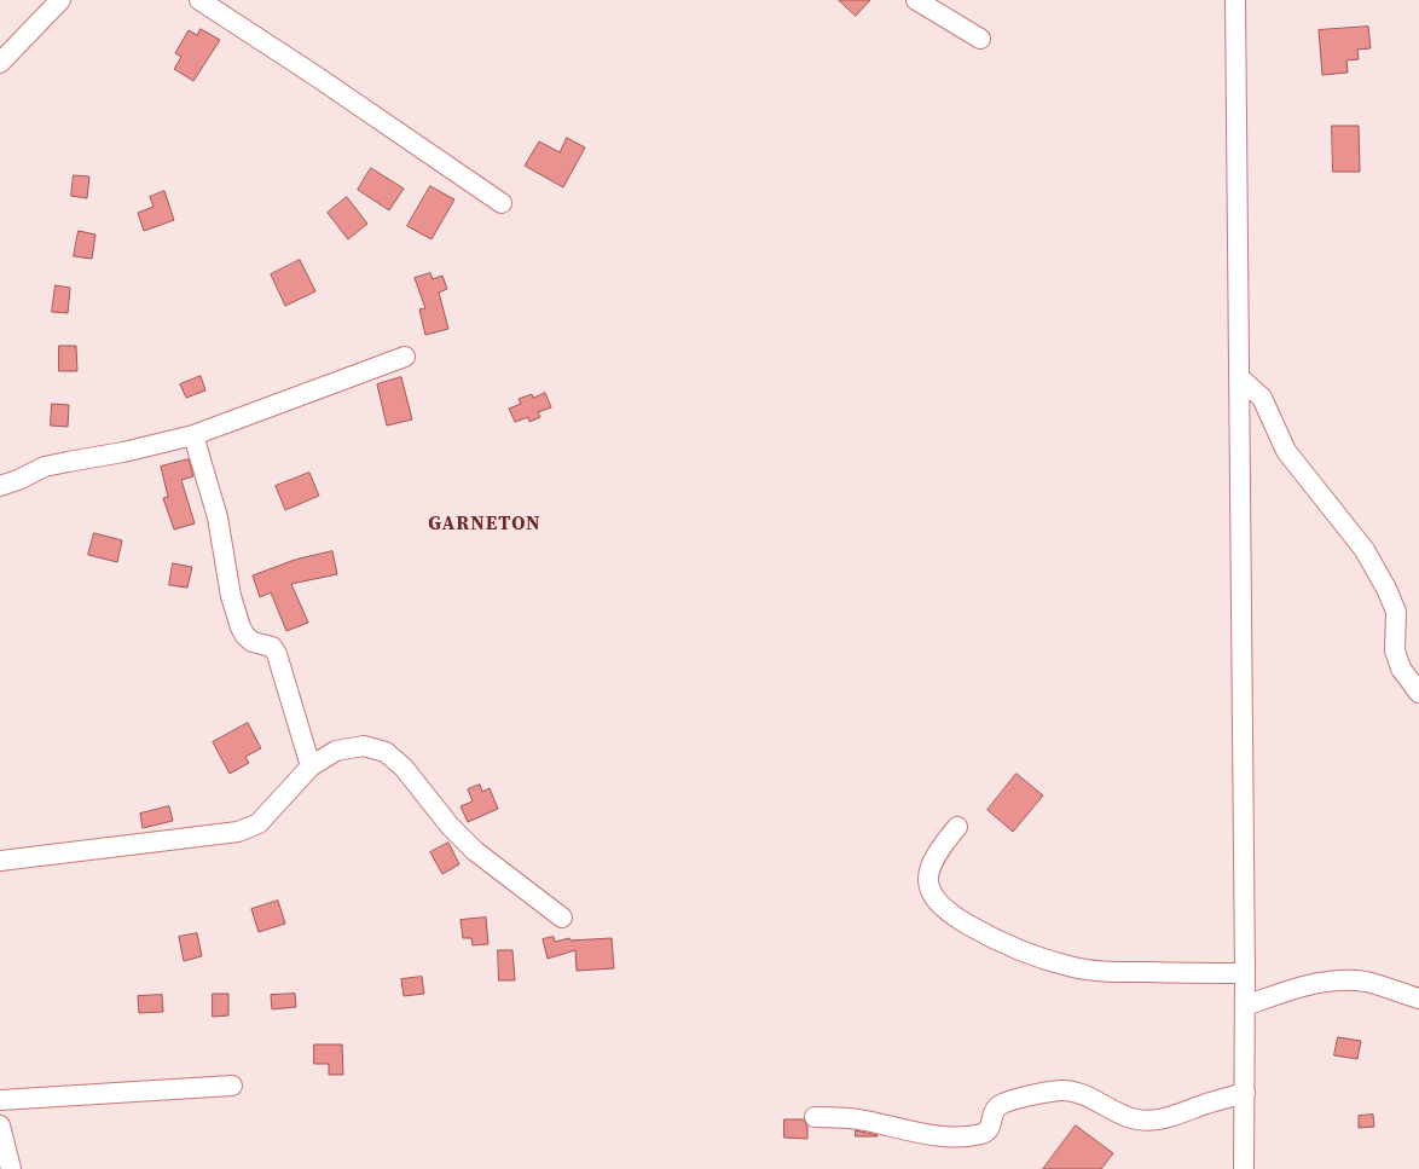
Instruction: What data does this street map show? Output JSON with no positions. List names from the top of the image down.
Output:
{
  "districts": ["GARNETON"]
}
